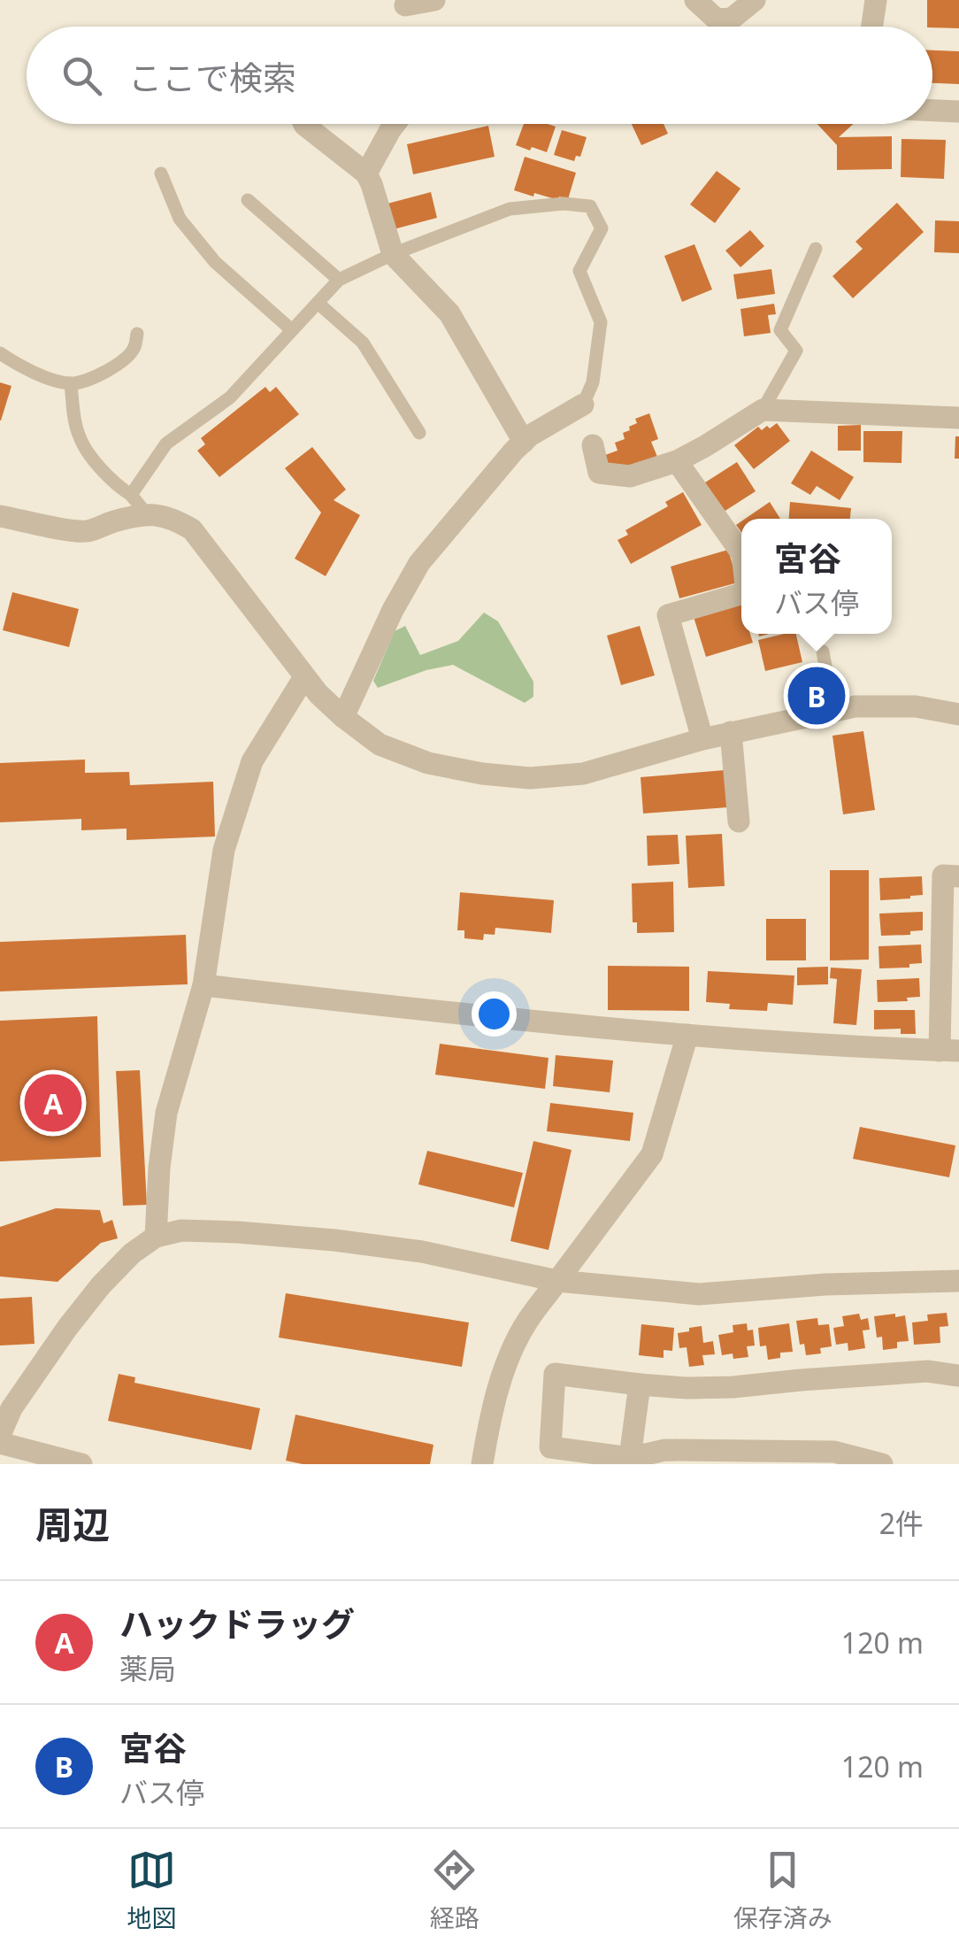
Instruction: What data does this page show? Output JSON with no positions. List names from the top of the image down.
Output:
{
  "page": {
    "search": "ここで検索",
    "popup": ["宮谷", "バス停"],
    "pins": ["B", "A"],
    "heading": ["周辺", "2件"],
    "list": [
      {
        "mark": "A",
        "name": "ハックドラッグ",
        "note": "薬局",
        "value": "120 m"
      },
      {
        "mark": "B",
        "name": "宮谷",
        "note": "バス停",
        "value": "120 m"
      }
    ],
    "nav": ["地図", "経路", "保存済み"]
  }
}
